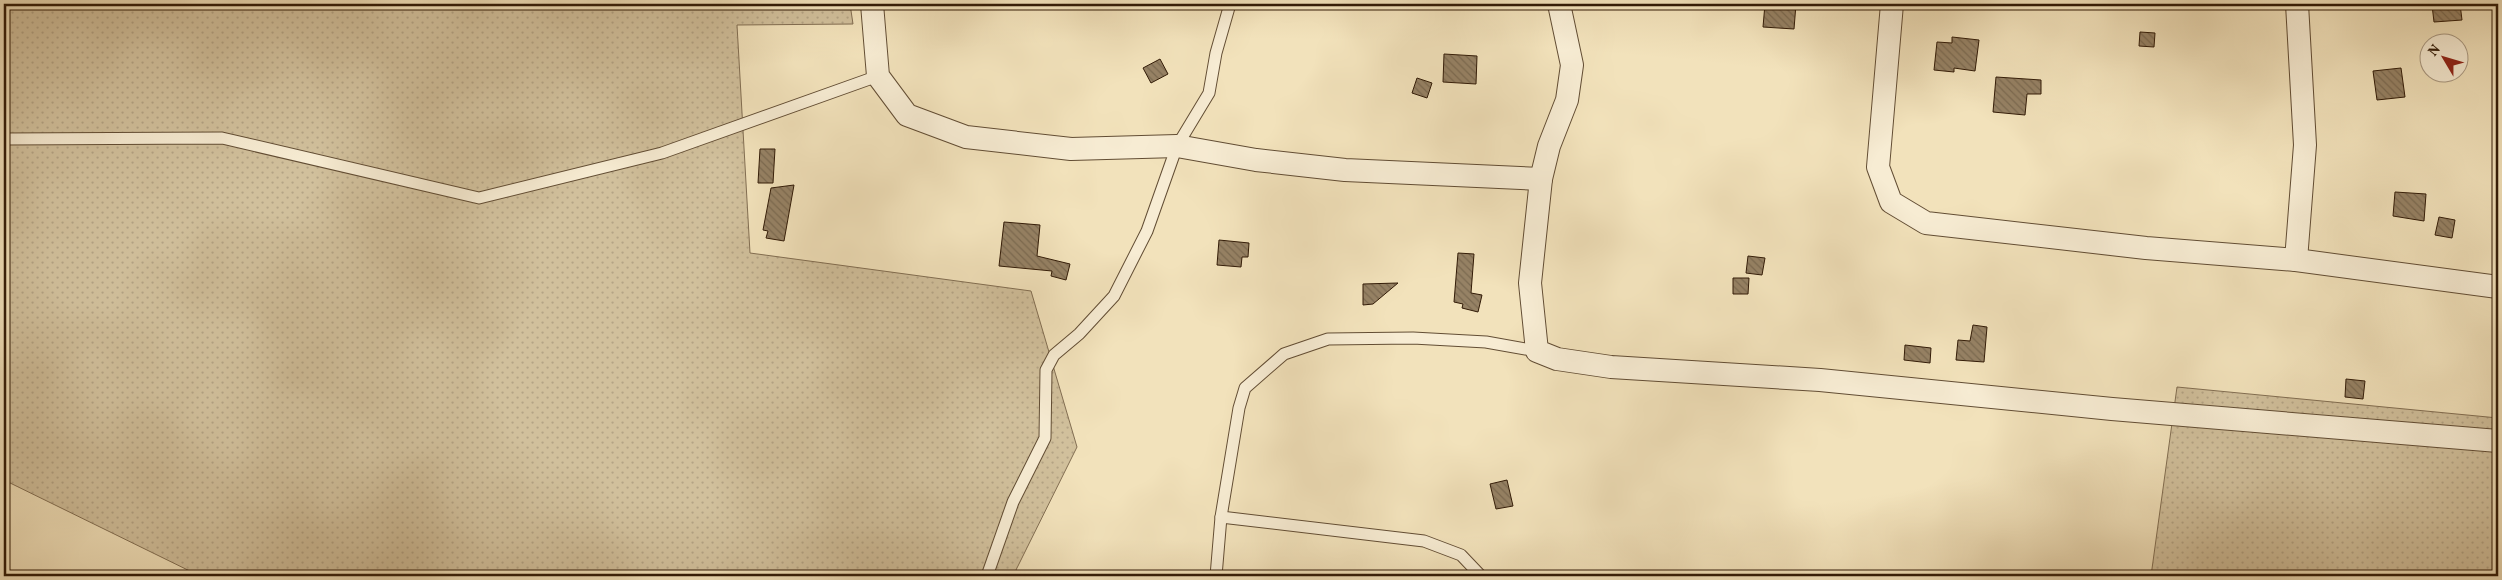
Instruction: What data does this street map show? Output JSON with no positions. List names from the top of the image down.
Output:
{
  "north": "top left"
}
